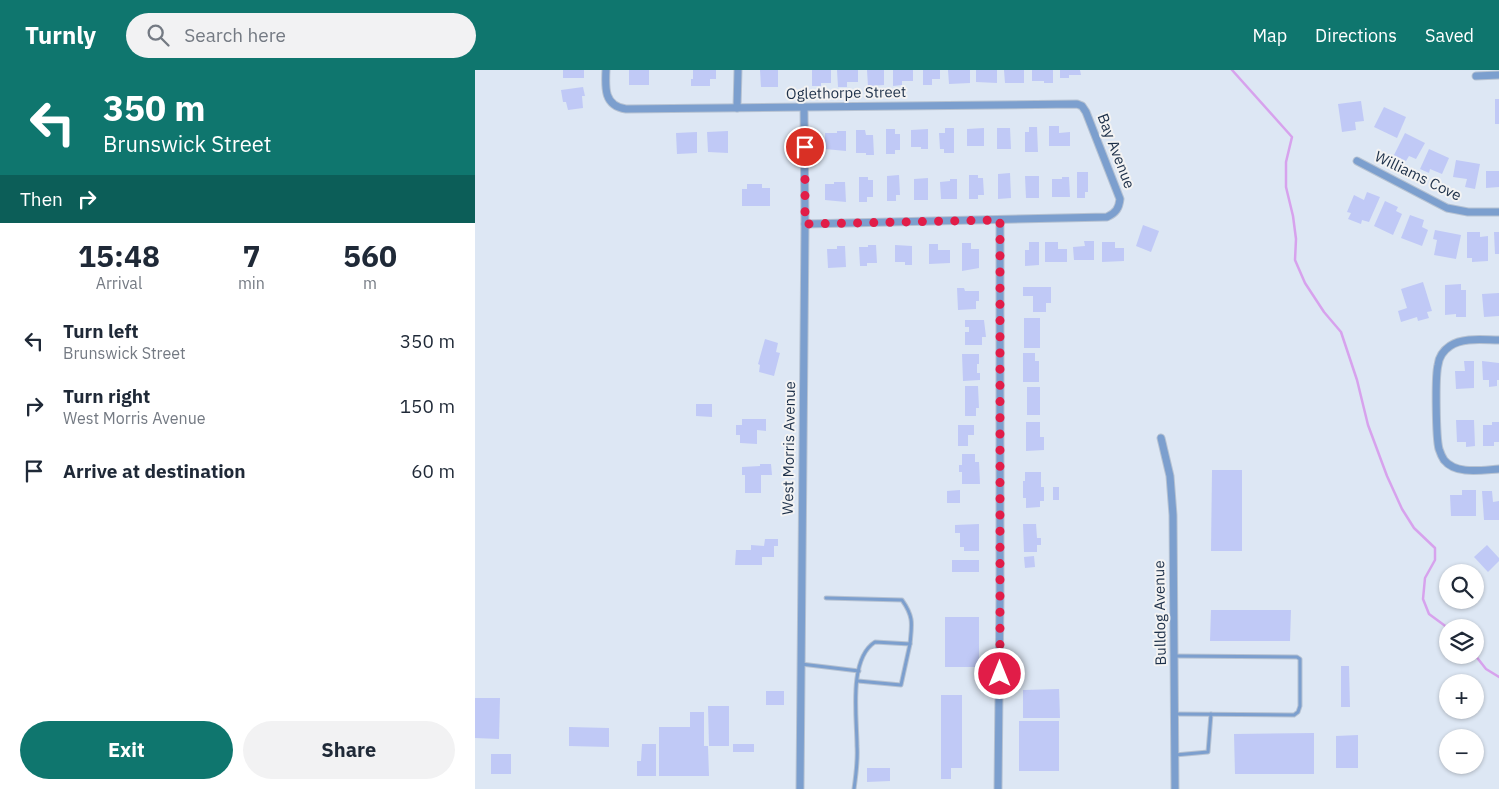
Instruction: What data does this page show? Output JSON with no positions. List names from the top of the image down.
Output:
{
  "streets": {
    "street": [
      "Oglethorpe Street",
      "Bay Avenue",
      "Williams Cove",
      "West Morris Avenue",
      "Bulldog Avenue"
    ]
  },
  "crossings": [
    ["Oglethorpe Street", "Bay Avenue"],
    ["Oglethorpe Street", "West Morris Avenue"]
  ],
  "page": {
    "header": "Turnly",
    "search": "Search here",
    "nav": ["Map", "Directions", "Saved"],
    "turn": ["350 m", "Brunswick Street"],
    "then": "Then",
    "eta": [
      "15:48",
      "Arrival",
      "7",
      "min",
      "560",
      "m"
    ],
    "list": [
      {
        "name": "Turn left",
        "note": "Brunswick Street",
        "value": "350 m"
      },
      {
        "name": "Turn right",
        "note": "West Morris Avenue",
        "value": "150 m"
      },
      {
        "name": "Arrive at destination",
        "value": "60 m"
      }
    ],
    "map_buttons": ["+", "−"],
    "buttons": ["Exit", "Share"]
  }
}
